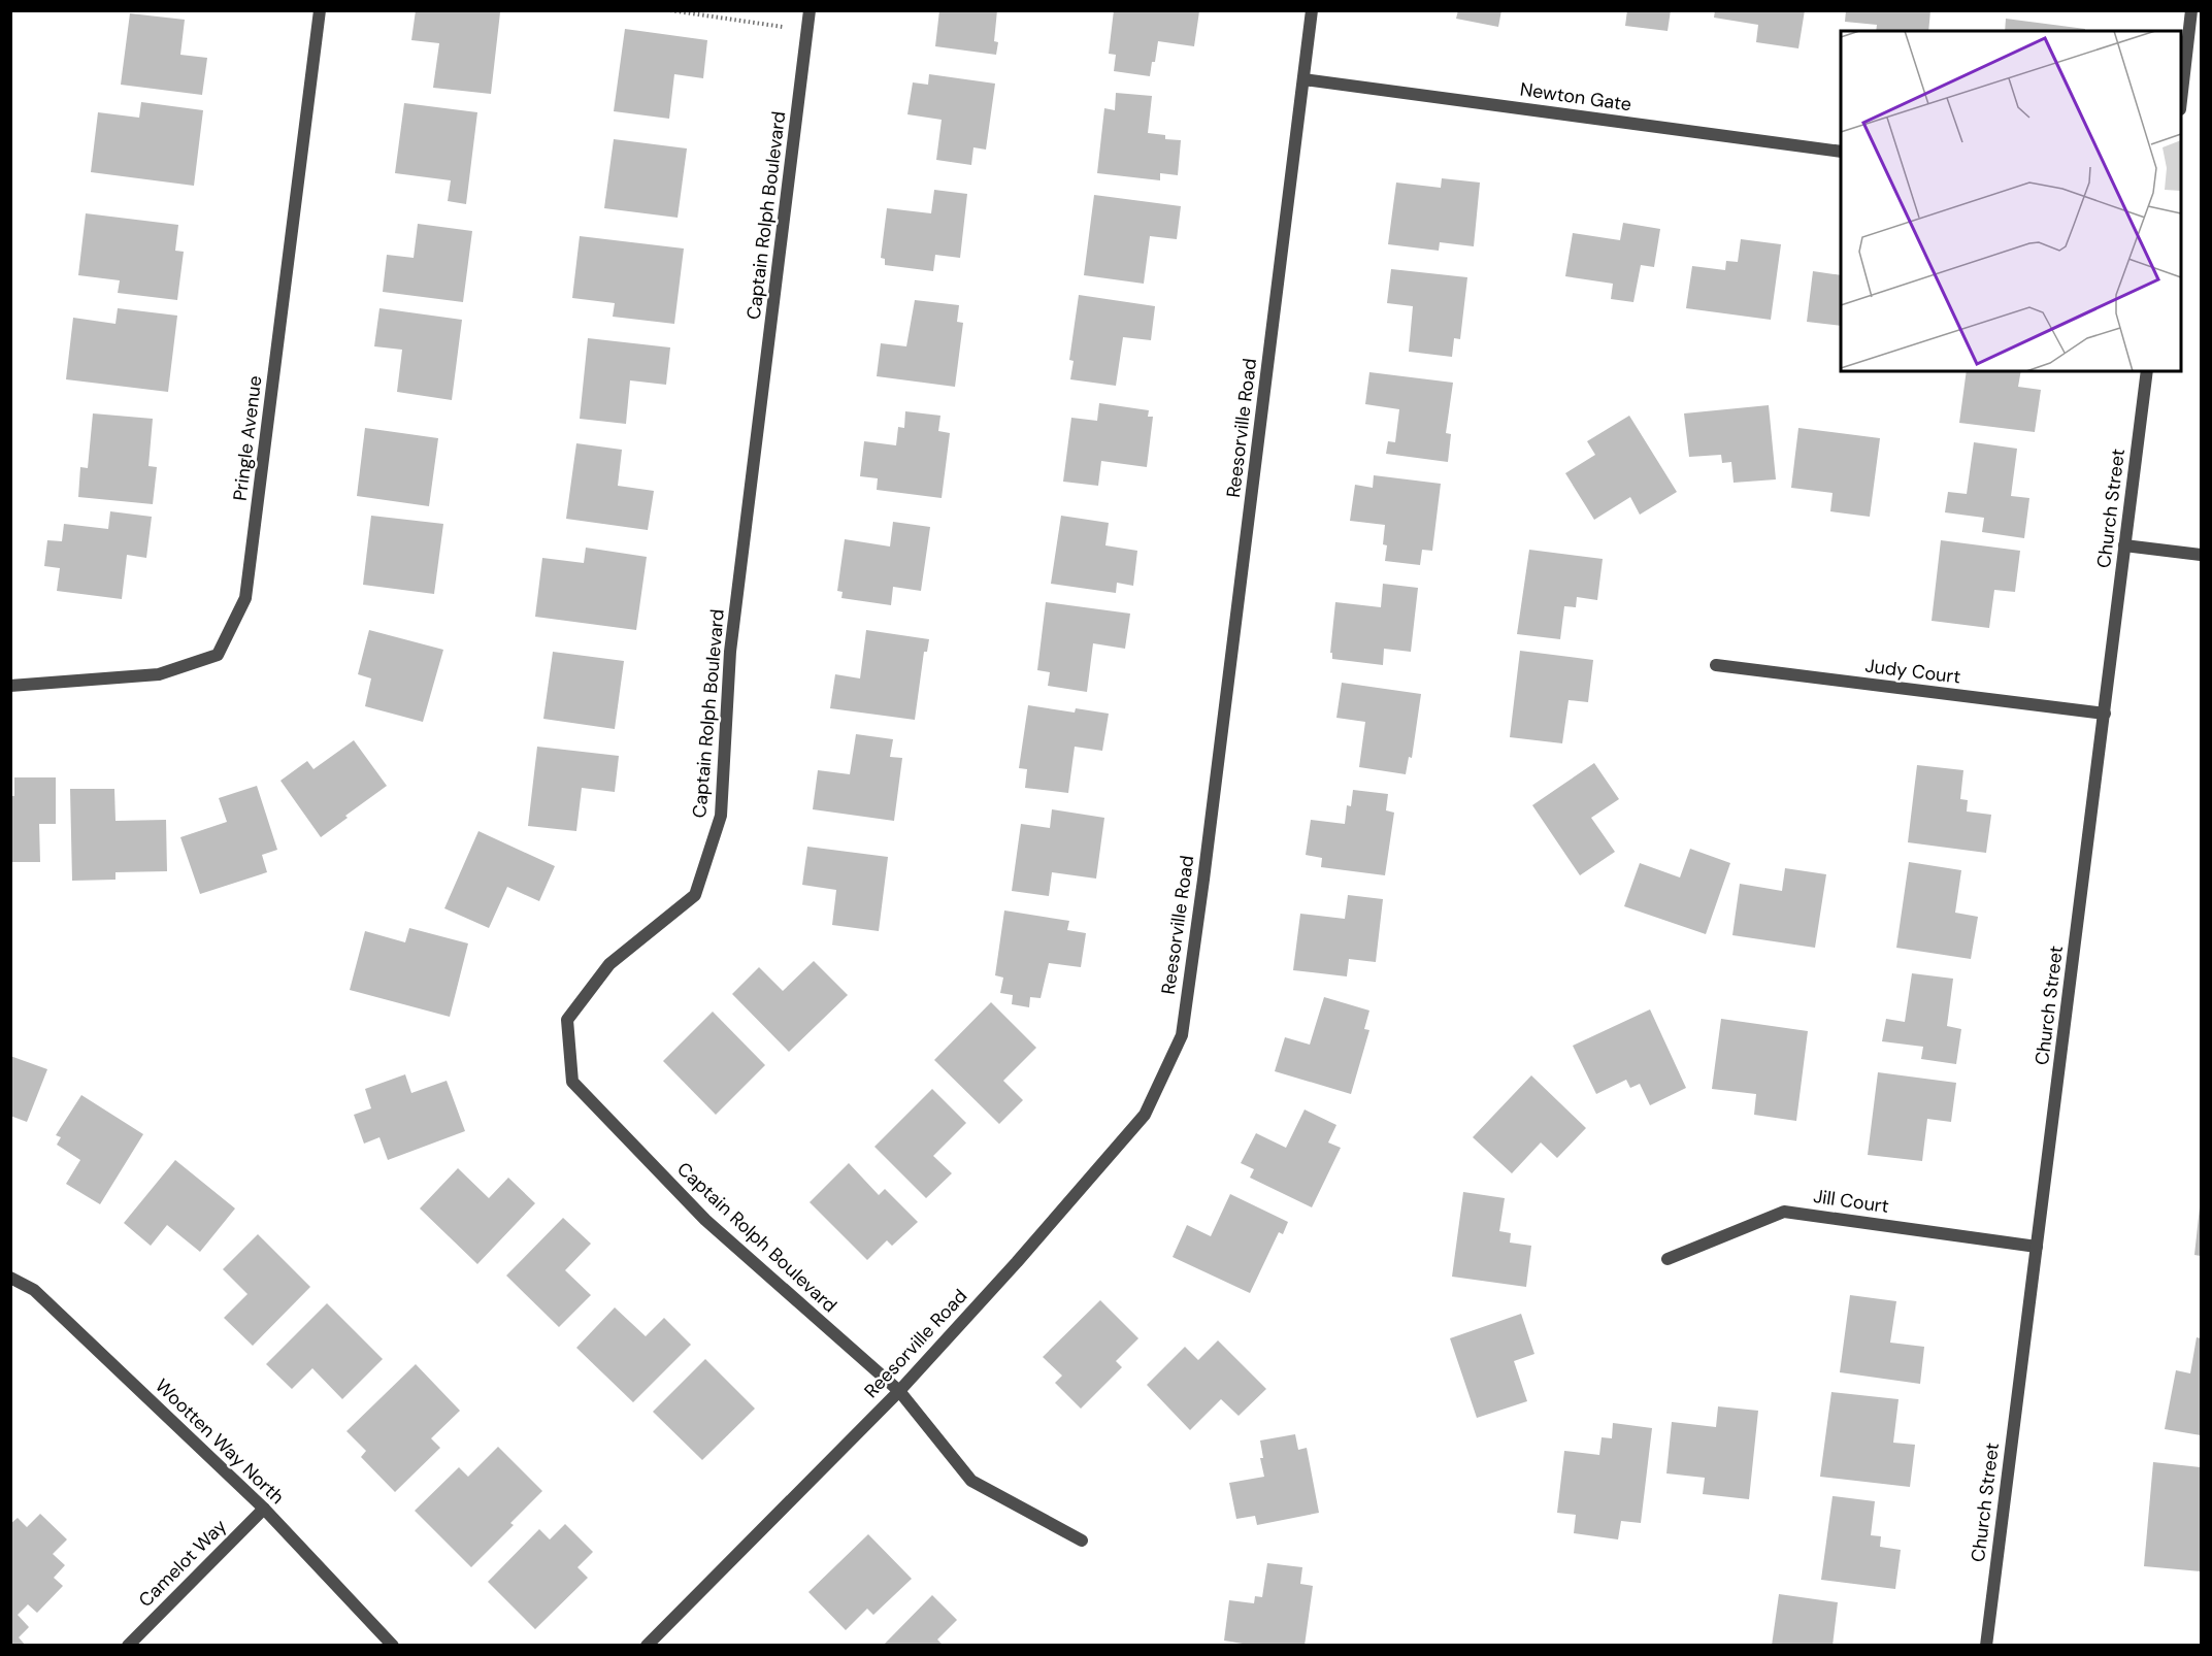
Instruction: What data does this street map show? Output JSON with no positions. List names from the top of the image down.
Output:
{
  "streets": {
    "street": [
      "Newton Gate",
      "Captain Rolph Boulevard",
      "Reesorville Road",
      "Pringle Avenue",
      "Church Street",
      "Judy Court",
      "Jill Court",
      "Wootten Way North",
      "Camelot Way"
    ]
  },
  "crossings": [
    ["Newton Gate", "Reesorville Road"],
    ["Captain Rolph Boulevard", "Reesorville Road"],
    ["Church Street", "Judy Court"],
    ["Church Street", "Jill Court"],
    ["Wootten Way North", "Camelot Way"]
  ]
}
